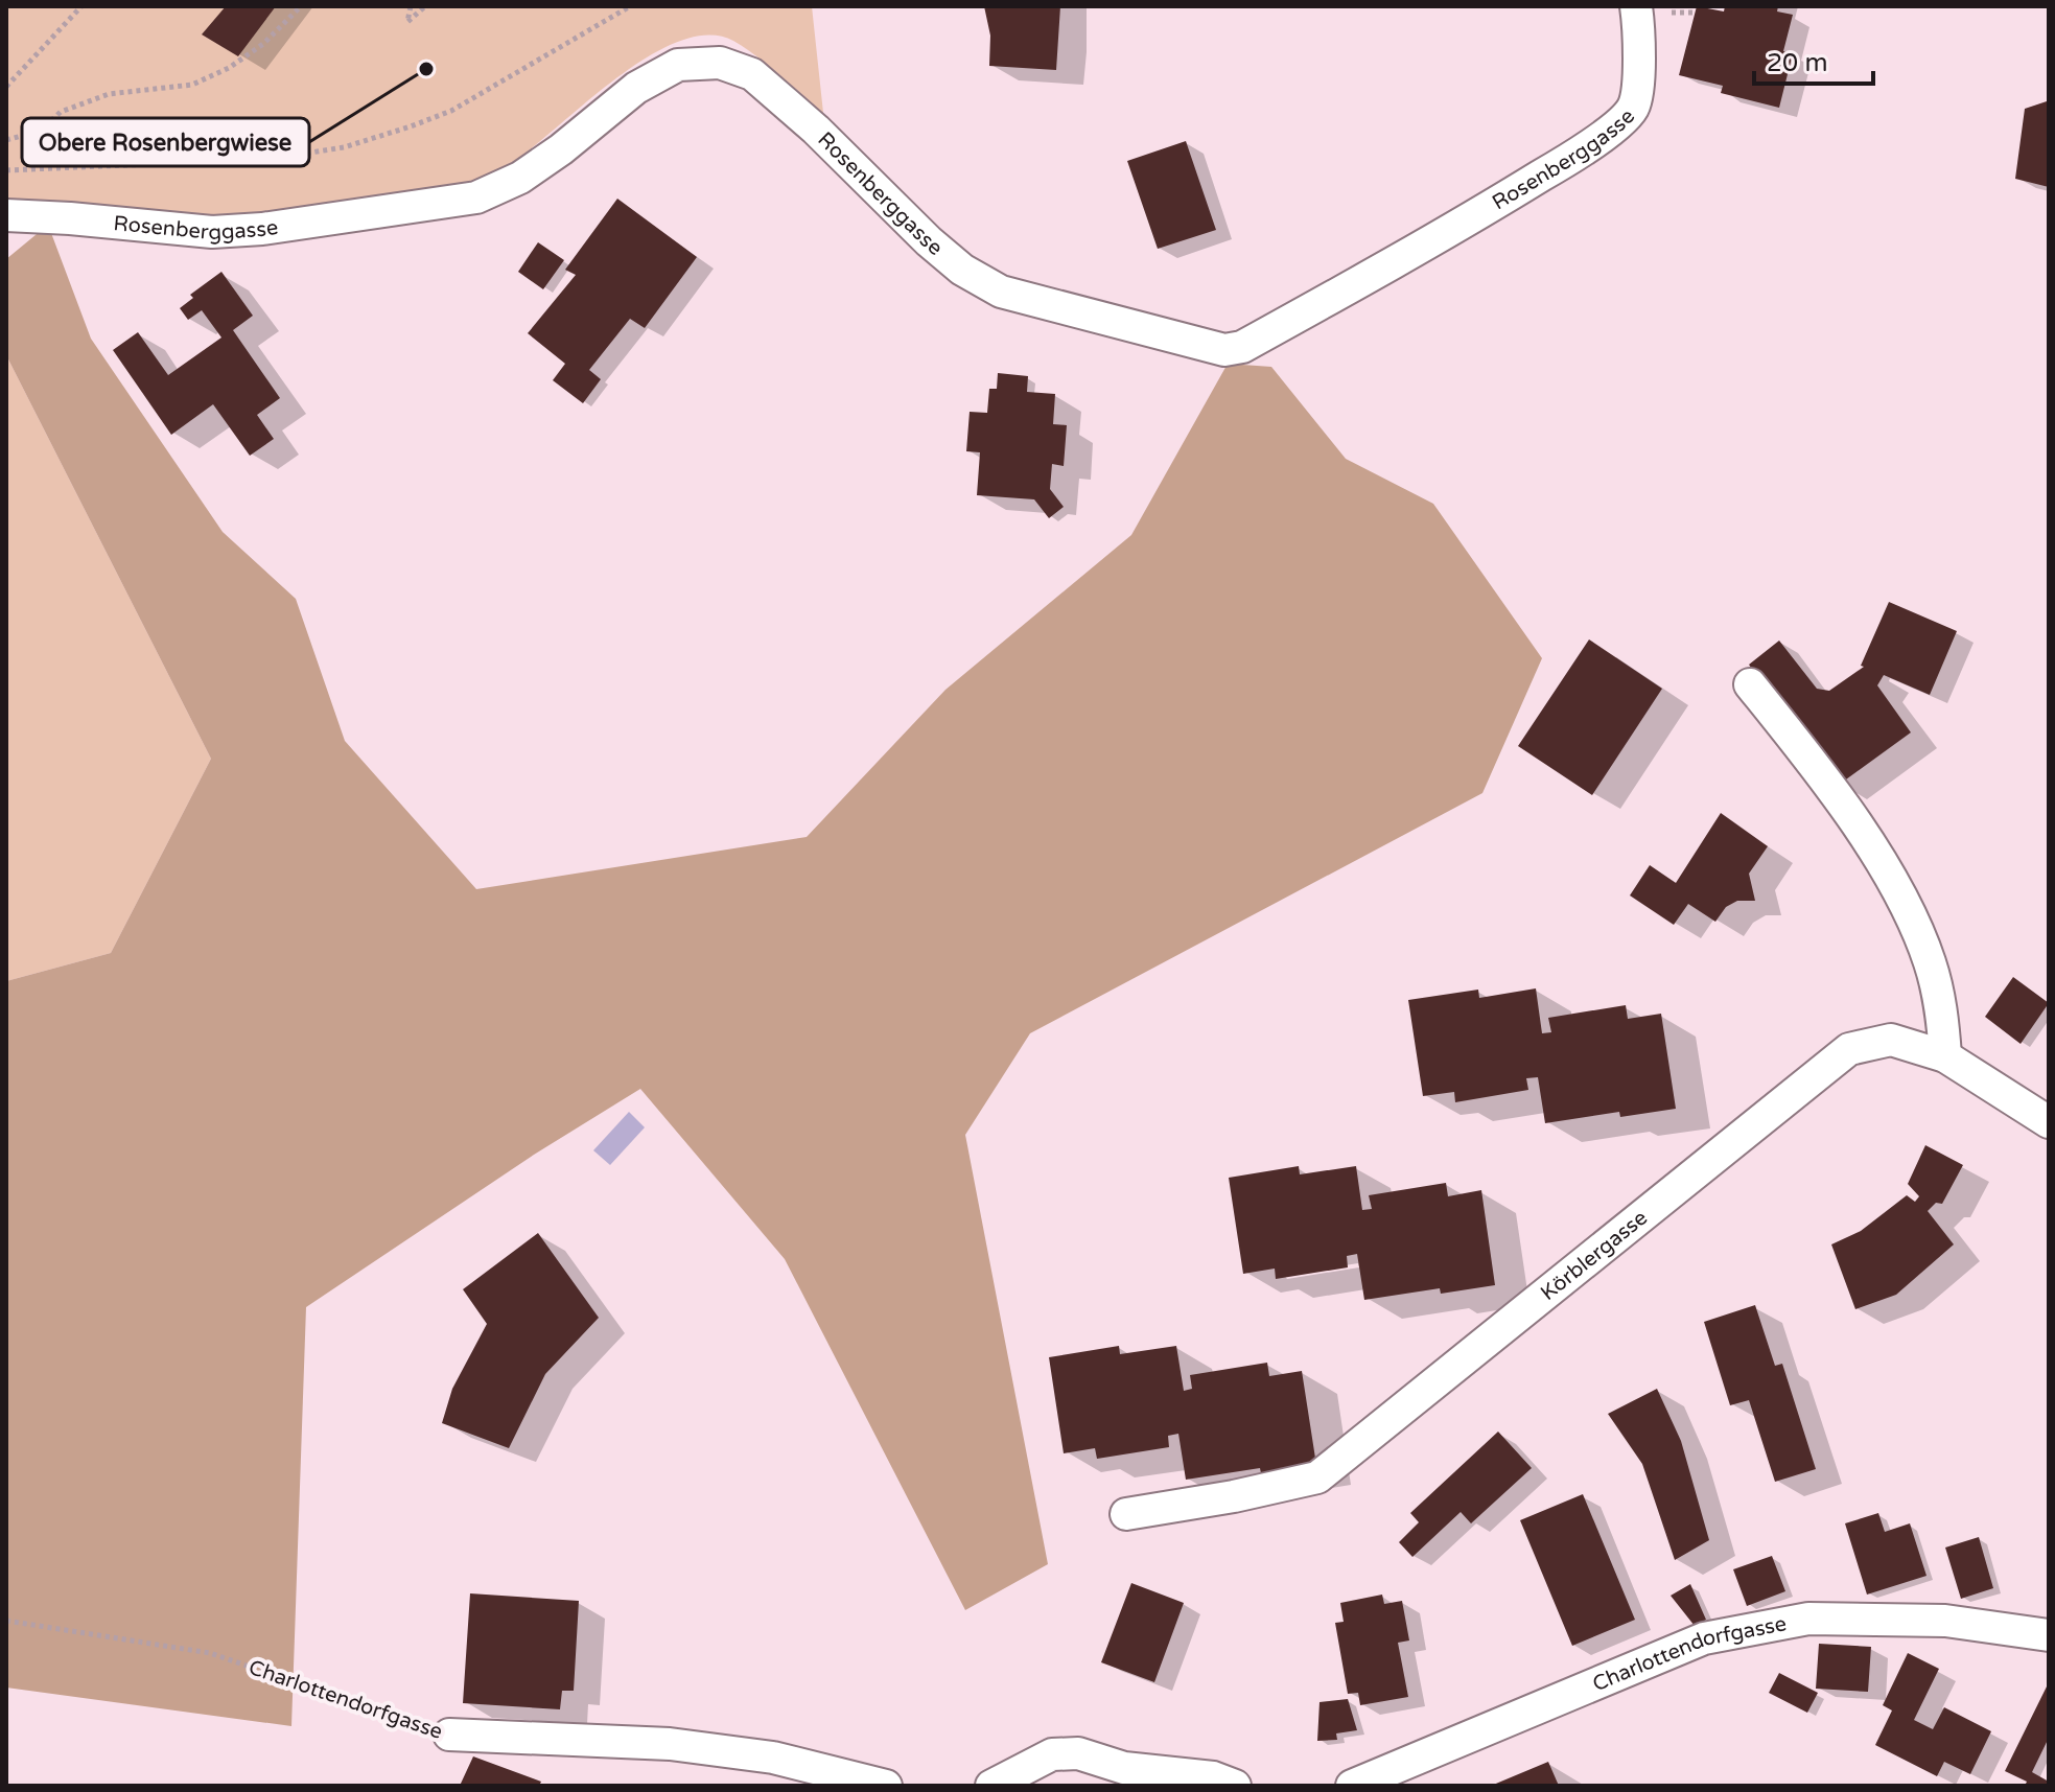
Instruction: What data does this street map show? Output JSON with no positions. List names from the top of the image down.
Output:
{
  "streets": {
    "street": ["Rosenberggasse", "Körblergasse", "Charlottendorfgasse"]
  },
  "places": ["Obere Rosenbergwiese"],
  "scale_bar": "20 m"
}
